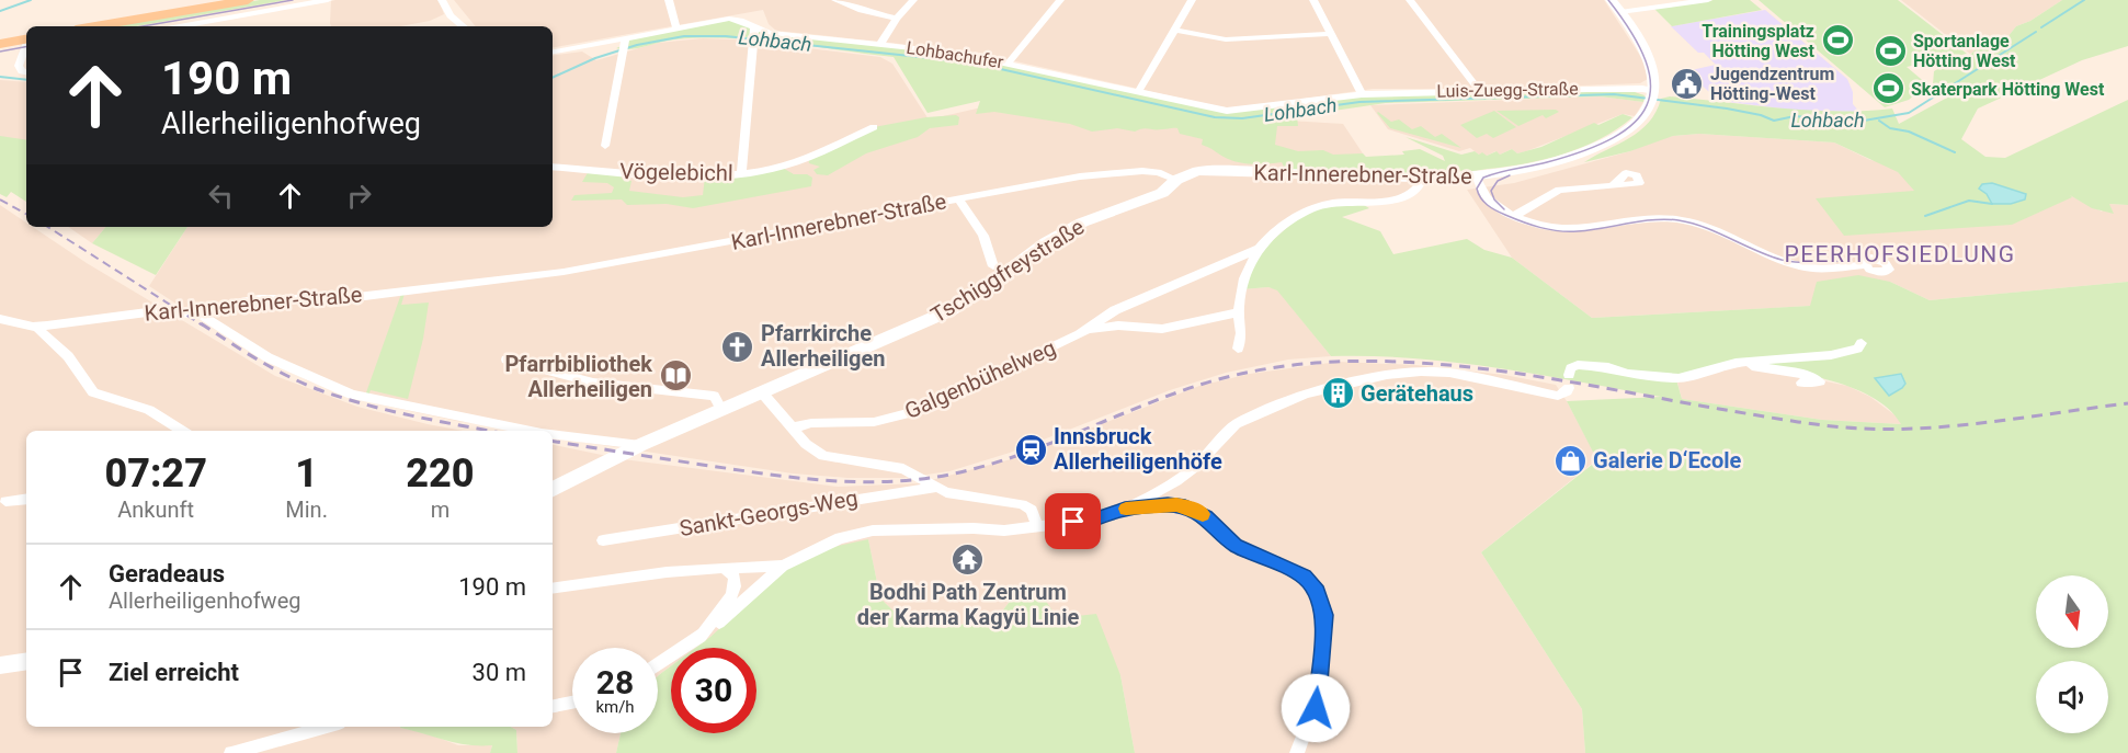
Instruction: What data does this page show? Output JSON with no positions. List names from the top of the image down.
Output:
{
  "streets": {
    "street": [
      "Lohbachufer",
      "Luis-Zuegg-Straße",
      "Vögelebichl",
      "Karl-Innerebner-Straße",
      "Tschiggfreystraße",
      "Galgenbühelweg",
      "Sankt-Georgs-Weg"
    ]
  },
  "crossings": [
    ["Lohbachufer", "Luis-Zuegg-Straße"],
    ["Luis-Zuegg-Straße", "Karl-Innerebner-Straße"],
    ["Karl-Innerebner-Straße", "Tschiggfreystraße"],
    ["Tschiggfreystraße", "Sankt-Georgs-Weg"],
    ["Galgenbühelweg", "Sankt-Georgs-Weg"]
  ],
  "districts": ["PEERHOFSIEDLUNG"],
  "water": ["Lohbach"],
  "places": {
    "sports": ["Trainingsplatz Hötting West", "Sportanlage Hötting West", "Skaterpark Hötting West"],
    "public building": ["Jugendzentrum Hötting-West"],
    "church": ["Pfarrkirche Allerheiligen"],
    "library": ["Pfarrbibliothek Allerheiligen"],
    "building": ["Gerätehaus"],
    "station": ["Innsbruck Allerheiligenhöfe"],
    "shop": ["Galerie D‘Ecole"],
    "temple": ["Bodhi Path Zentrum der Karma Kagyü Linie"]
  },
  "north": "bottom",
  "page": {
    "turn": ["190 m", "Allerheiligenhofweg"],
    "eta": [
      "07:27",
      "Ankunft",
      "1",
      "Min.",
      "220",
      "m"
    ],
    "list": [
      {
        "name": "Geradeaus",
        "note": "Allerheiligenhofweg",
        "value": "190 m"
      },
      {
        "name": "Ziel erreicht",
        "value": "30 m"
      }
    ],
    "speed": "28 km/h",
    "limit": "30"
  }
}
